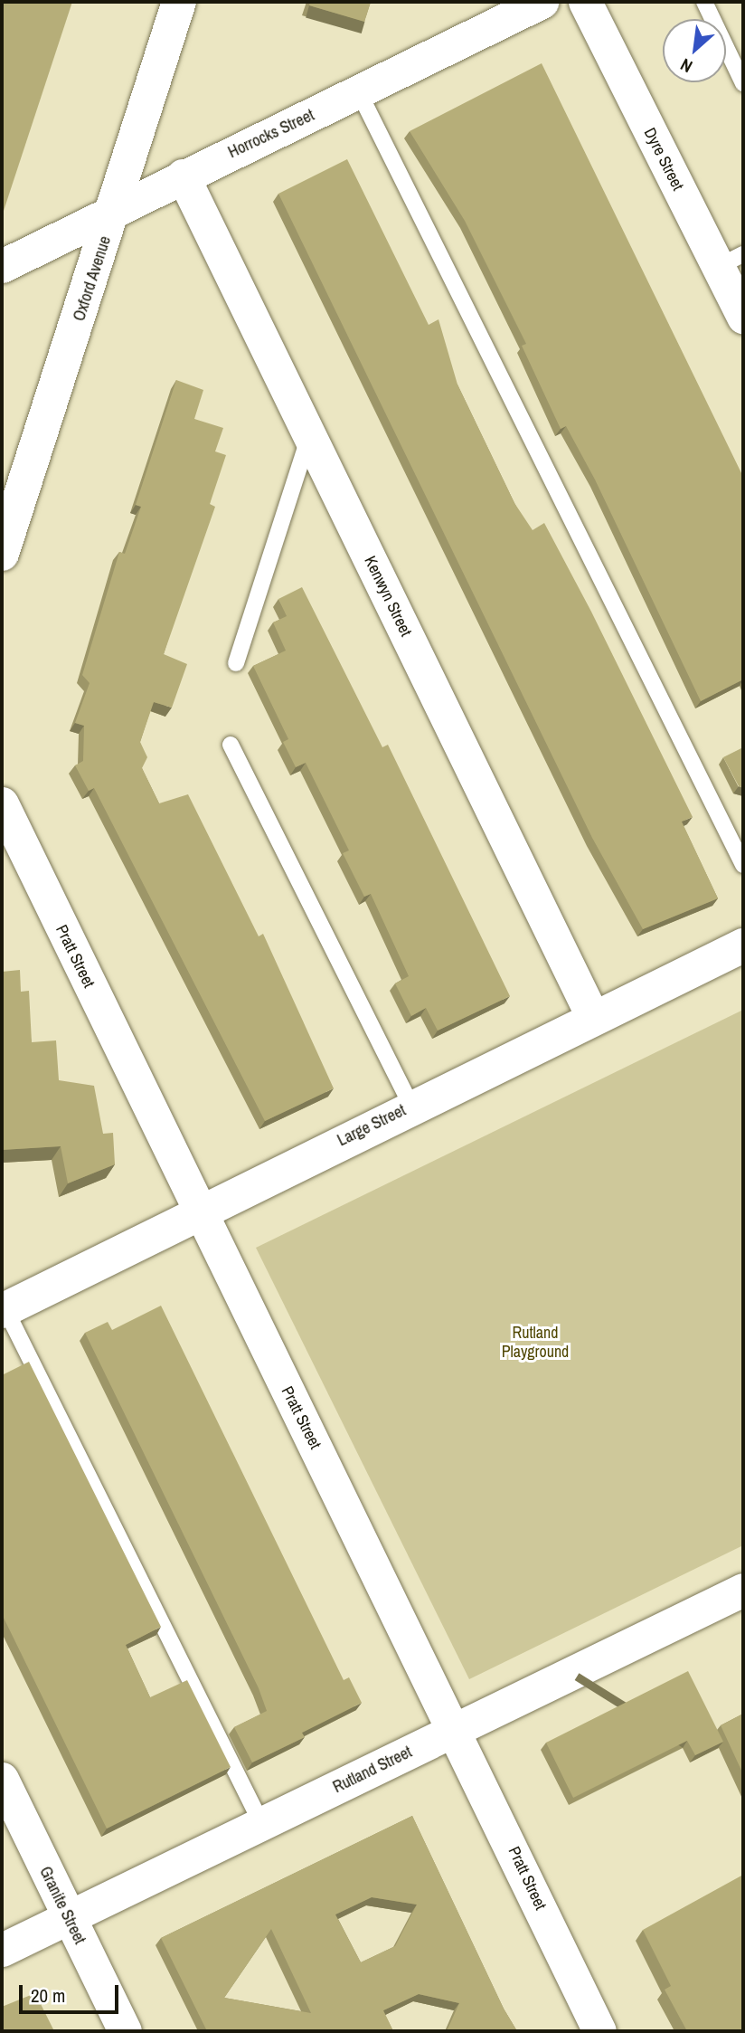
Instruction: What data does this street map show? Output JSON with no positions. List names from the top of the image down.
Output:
{
  "streets": {
    "street": [
      "Horrocks Street",
      "Dyre Street",
      "Oxford Avenue",
      "Kenwyn Street",
      "Pratt Street",
      "Large Street",
      "Rutland Street",
      "Granite Street"
    ]
  },
  "crossings": [
    ["Horrocks Street", "Oxford Avenue"],
    ["Horrocks Street", "Kenwyn Street"],
    ["Kenwyn Street", "Large Street"],
    ["Pratt Street", "Large Street"],
    ["Pratt Street", "Rutland Street"],
    ["Rutland Street", "Granite Street"]
  ],
  "parks": ["Rutland Playground"],
  "scale_bar": "20 m",
  "north": "bottom left"
}
